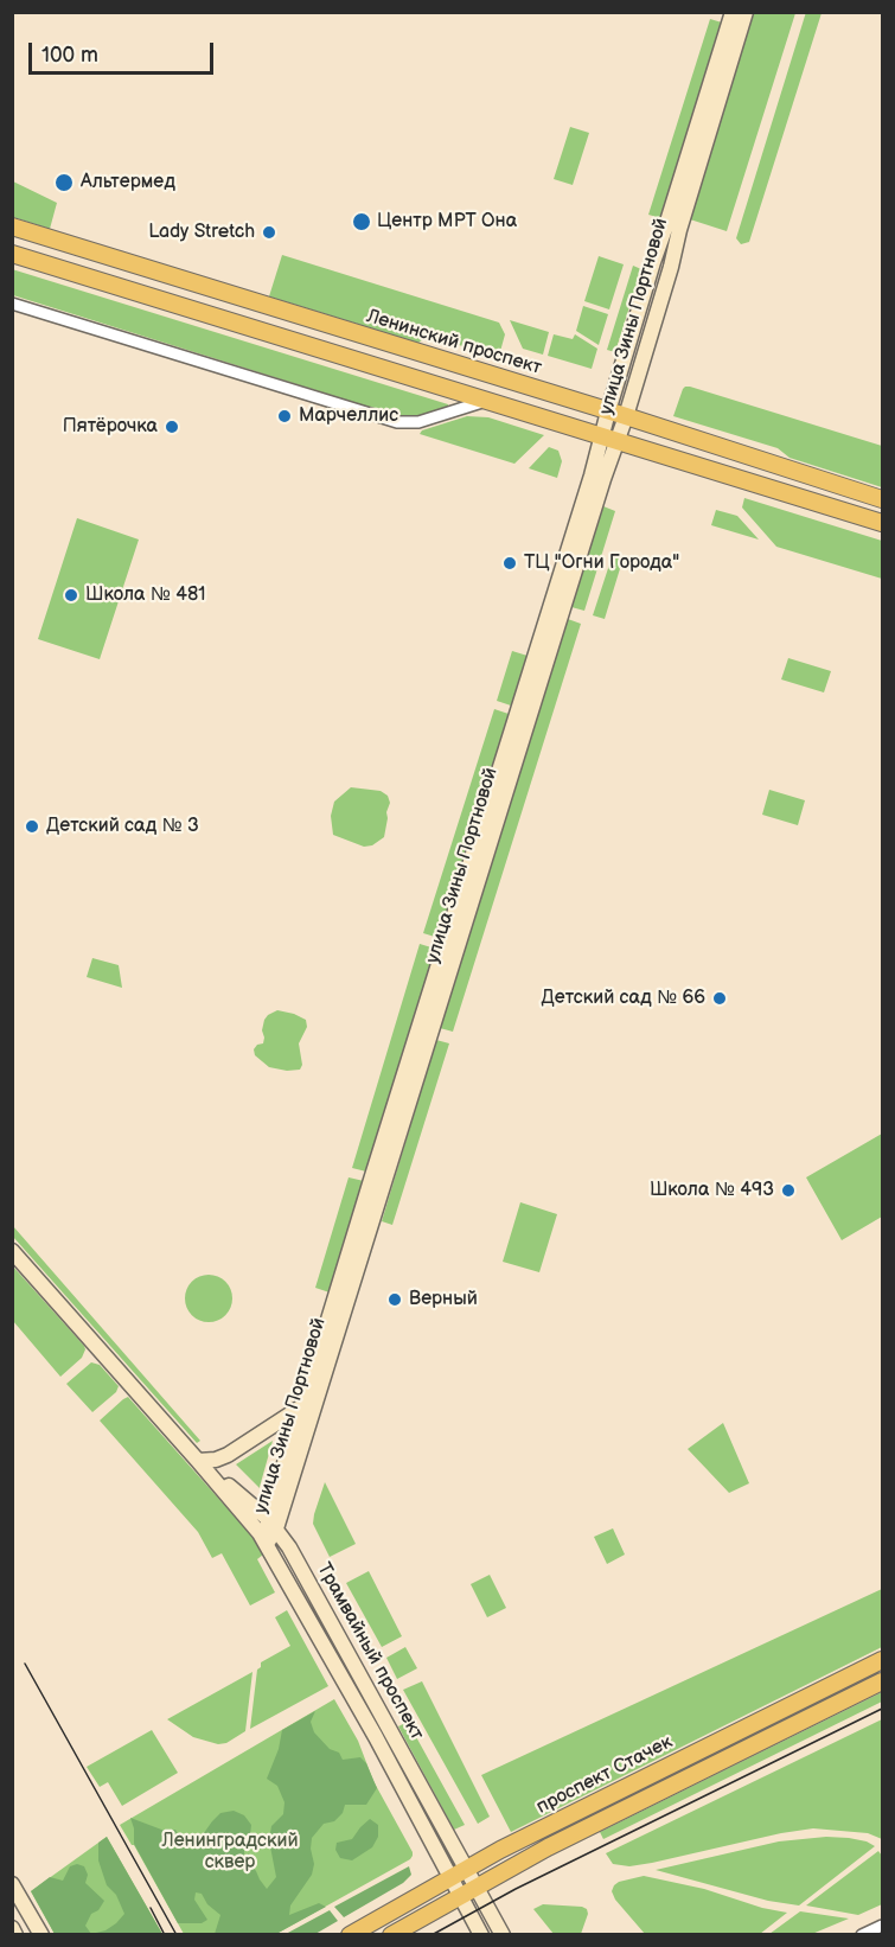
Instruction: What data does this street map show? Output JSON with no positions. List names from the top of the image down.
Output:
{
  "streets": {
    "main road": [
      "улица Зины Портновой",
      "Ленинский проспект",
      "Трамвайный проспект",
      "проспект Стачек"
    ]
  },
  "crossings": [
    ["улица Зины Портновой", "Ленинский проспект"],
    ["улица Зины Портновой", "Трамвайный проспект"],
    ["Трамвайный проспект", "проспект Стачек"]
  ],
  "parks": ["Ленинградский сквер"],
  "places": [
    "Альтермед",
    "Центр МРТ Она",
    "Lady Stretch",
    "Марчеллис",
    "Пятёрочка",
    "ТЦ \"Огни Города\"",
    "Школа № 481",
    "Детский сад № 3",
    "Детский сад № 66",
    "Школа № 493",
    "Верный"
  ],
  "scale_bar": "100 m"
}
